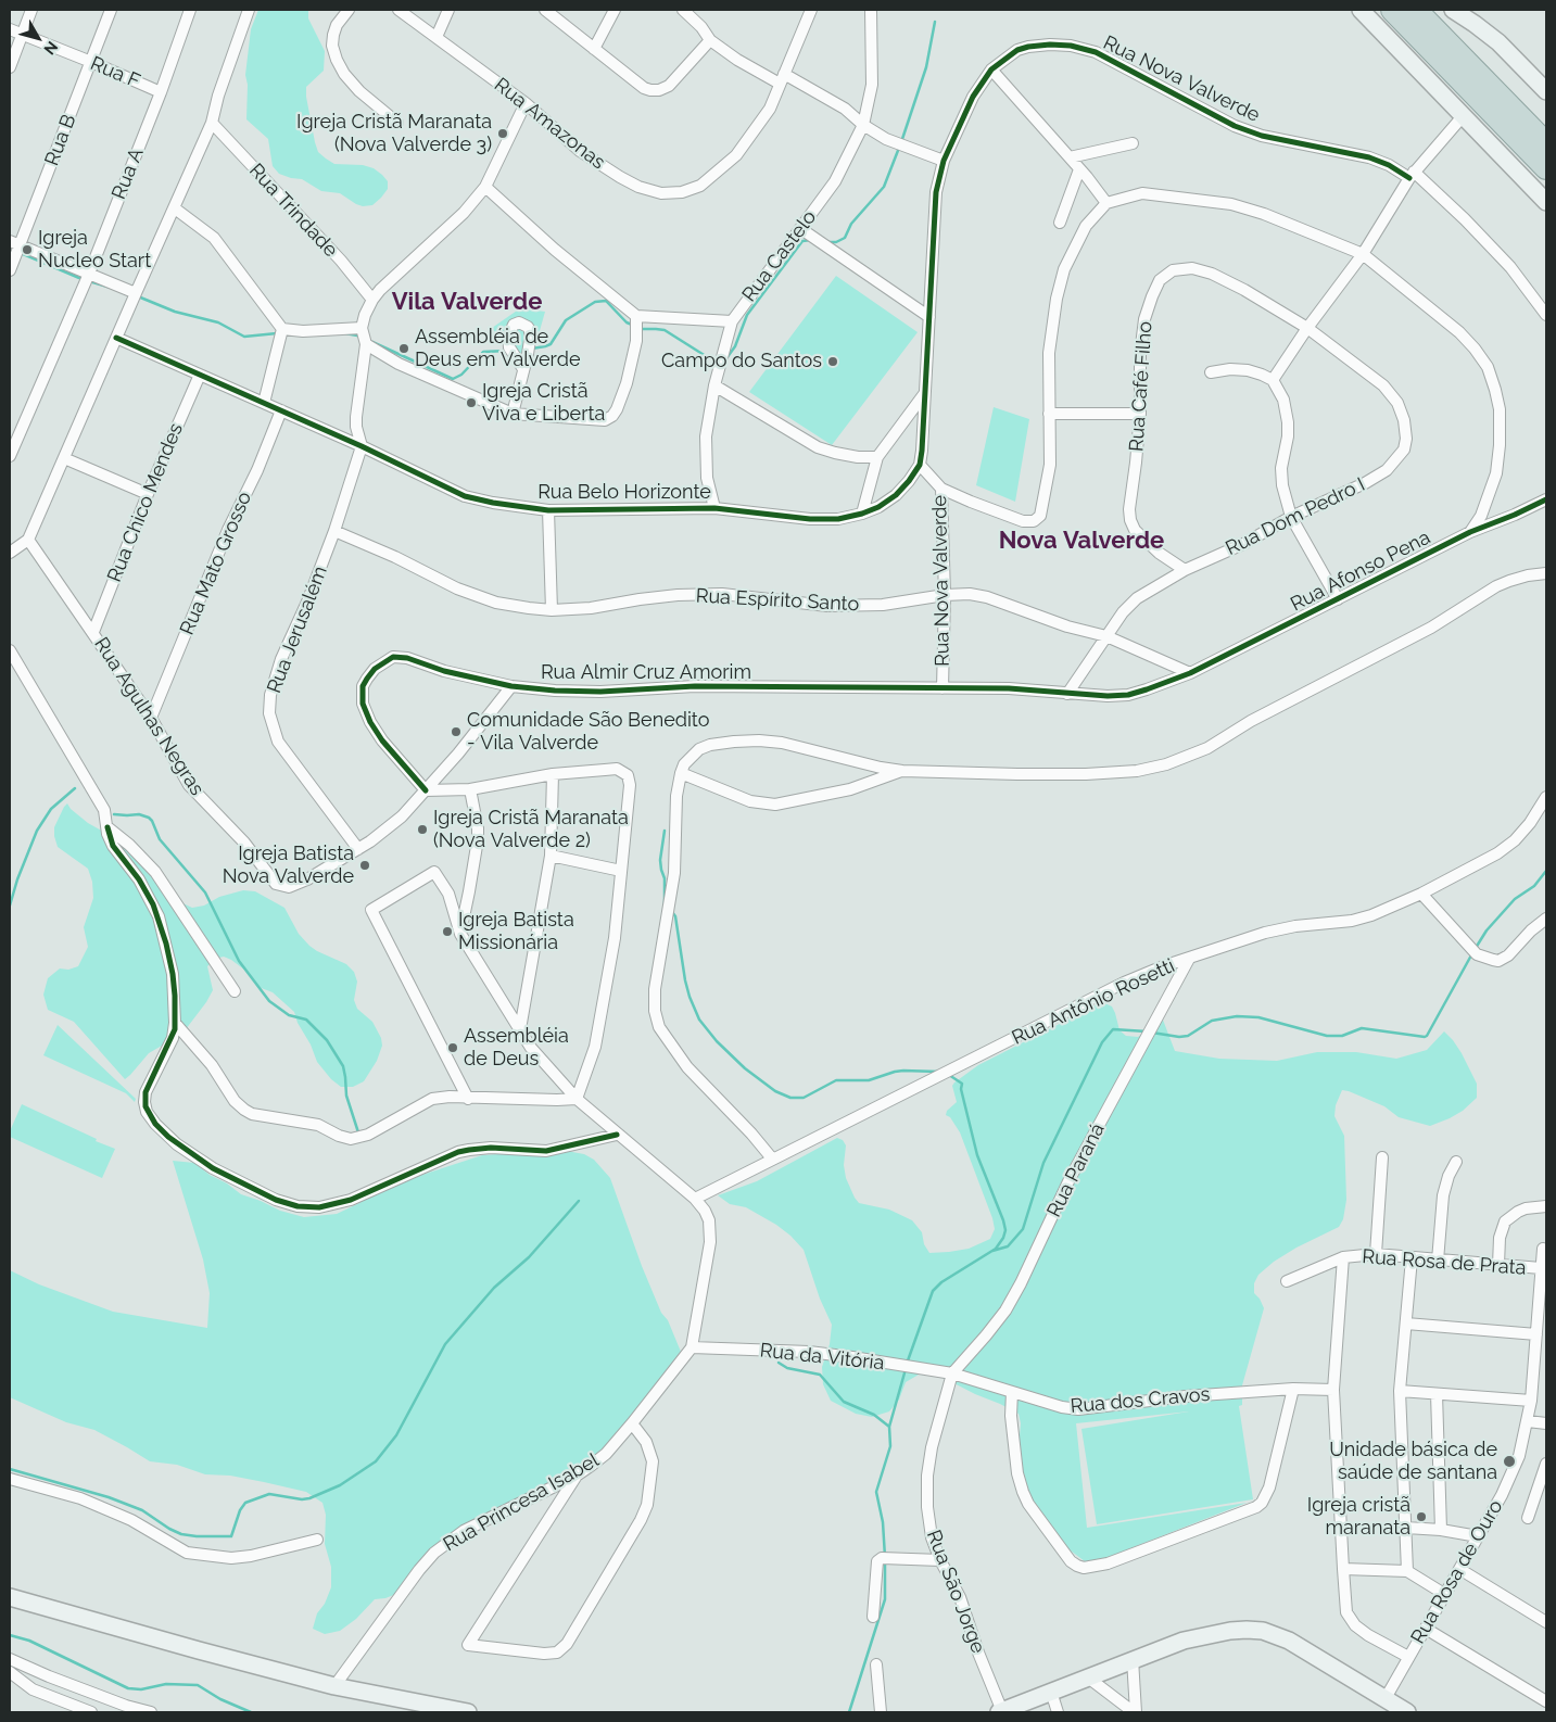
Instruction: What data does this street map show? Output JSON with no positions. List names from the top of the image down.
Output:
{
  "streets": {
    "street": [
      "Rua F",
      "Rua Nova Valverde",
      "Rua Amazonas",
      "Rua B",
      "Rua A",
      "Rua Trindade",
      "Rua Castelo",
      "Rua Café Filho",
      "Rua Belo Horizonte",
      "Rua Chico Mendes",
      "Rua Dom Pedro I",
      "Rua Mato Grosso",
      "Rua Afonso Pena",
      "Rua Espírito Santo",
      "Rua Jerusalém",
      "Rua Almir Cruz Amorim",
      "Rua Agulhas Negras",
      "Rua Antônio Rosetti",
      "Rua Paraná",
      "Rua Rosa de Prata",
      "Rua da Vitória",
      "Rua dos Cravos",
      "Rua Princesa Isabel",
      "Rua Rosa de Ouro",
      "Rua São Jorge"
    ]
  },
  "crossings": [
    ["Rua F", "Rua B"],
    ["Rua F", "Rua A"],
    ["Rua Nova Valverde", "Rua Belo Horizonte"],
    ["Rua Nova Valverde", "Rua Espírito Santo"],
    ["Rua Nova Valverde", "Rua Almir Cruz Amorim"],
    ["Rua Castelo", "Rua Belo Horizonte"],
    ["Rua Café Filho", "Rua Dom Pedro I"],
    ["Rua Belo Horizonte", "Rua Chico Mendes"],
    ["Rua Belo Horizonte", "Rua Mato Grosso"],
    ["Rua Belo Horizonte", "Rua Jerusalém"],
    ["Rua Chico Mendes", "Rua Agulhas Negras"],
    ["Rua Dom Pedro I", "Rua Afonso Pena"],
    ["Rua Dom Pedro I", "Rua Espírito Santo"],
    ["Rua Dom Pedro I", "Rua Almir Cruz Amorim"],
    ["Rua Mato Grosso", "Rua Agulhas Negras"],
    ["Rua Afonso Pena", "Rua Espírito Santo"],
    ["Rua Afonso Pena", "Rua Almir Cruz Amorim"],
    ["Rua Espírito Santo", "Rua Jerusalém"],
    ["Rua Jerusalém", "Rua Agulhas Negras"],
    ["Rua Antônio Rosetti", "Rua Paraná"],
    ["Rua Paraná", "Rua da Vitória"],
    ["Rua Paraná", "Rua dos Cravos"],
    ["Rua Paraná", "Rua São Jorge"],
    ["Rua Rosa de Prata", "Rua Rosa de Ouro"],
    ["Rua da Vitória", "Rua dos Cravos"],
    ["Rua da Vitória", "Rua Princesa Isabel"],
    ["Rua da Vitória", "Rua São Jorge"],
    ["Rua dos Cravos", "Rua São Jorge"]
  ],
  "districts": ["Vila Valverde", "Nova Valverde"],
  "places": [
    "Igreja Cristã Maranata (Nova Valverde 3)",
    "Igreja Nucleo Start",
    "Assembléia de Deus em Valverde",
    "Campo do Santos",
    "Igreja Cristã Viva e Liberta",
    "Comunidade São Benedito - Vila Valverde",
    "Igreja Cristã Maranata (Nova Valverde 2)",
    "Igreja Batista Nova Valverde",
    "Igreja Batista Missionária",
    "Assembléia de Deus",
    "Unidade básica de saúde de santana",
    "Igreja cristã maranata"
  ],
  "north": "bottom right"
}
